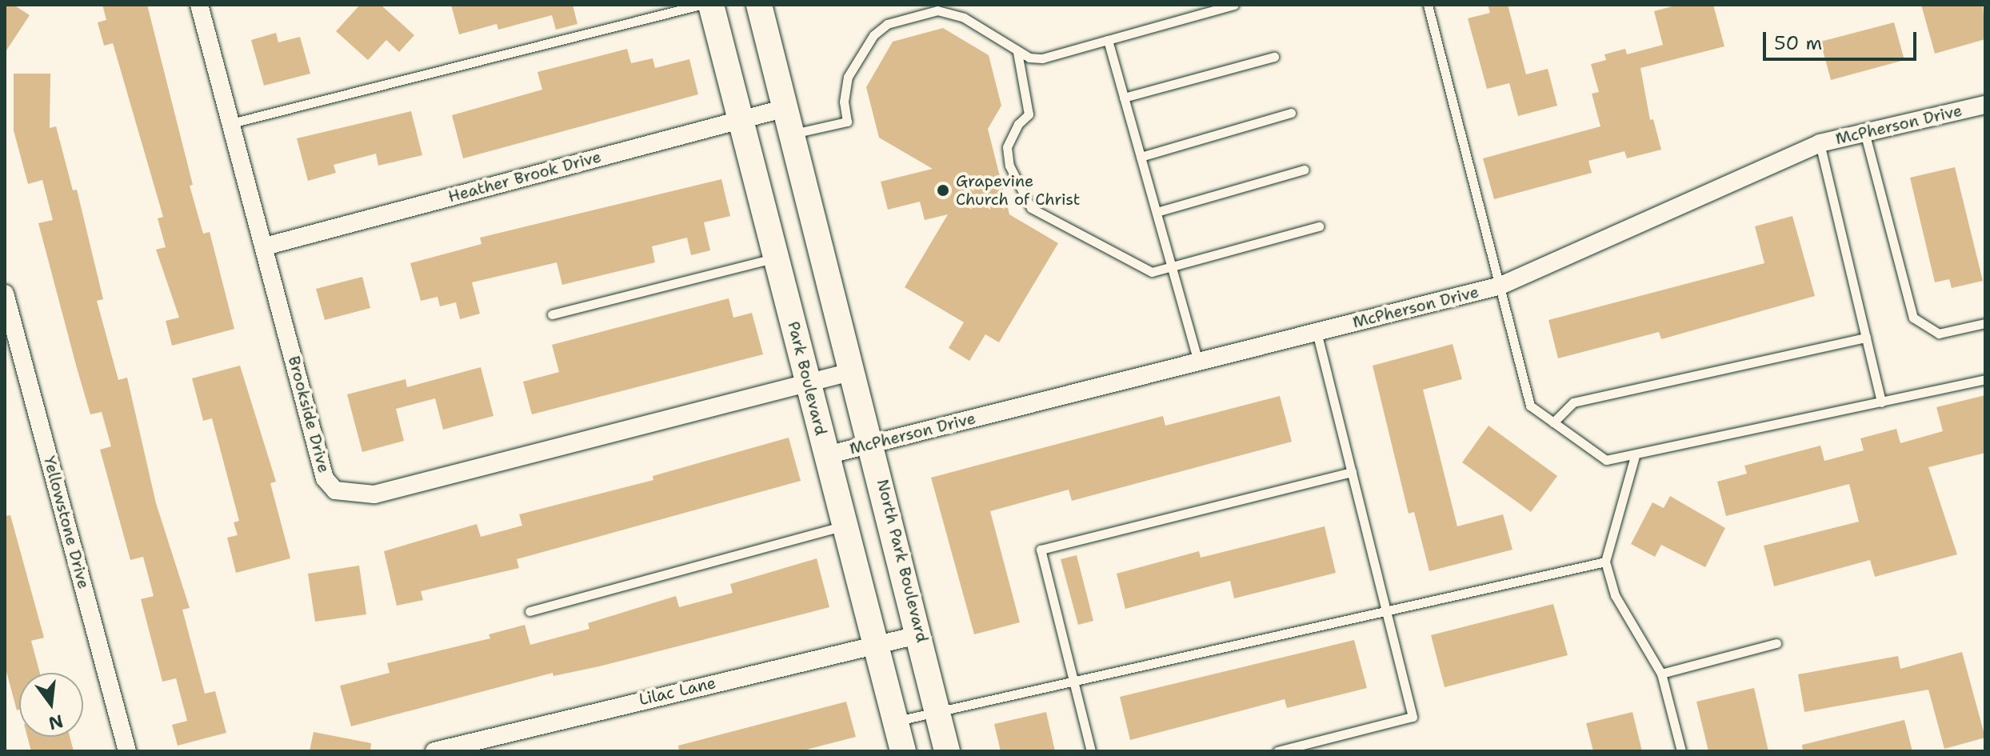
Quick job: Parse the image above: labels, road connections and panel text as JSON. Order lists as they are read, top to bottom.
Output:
{
  "streets": {
    "main road": ["Park Boulevard", "North Park Boulevard"],
    "street": [
      "McPherson Drive",
      "Heather Brook Drive",
      "Brookside Drive",
      "Yellowstone Drive",
      "Lilac Lane"
    ]
  },
  "crossings": [
    ["McPherson Drive", "Park Boulevard"],
    ["McPherson Drive", "North Park Boulevard"],
    ["Heather Brook Drive", "Park Boulevard"],
    ["Heather Brook Drive", "Brookside Drive"],
    ["Park Boulevard", "Brookside Drive"],
    ["Park Boulevard", "Lilac Lane"],
    ["Brookside Drive", "North Park Boulevard"],
    ["North Park Boulevard", "Lilac Lane"]
  ],
  "places": ["Grapevine Church of Christ"],
  "scale_bar": "50 m",
  "north": "bottom"
}
